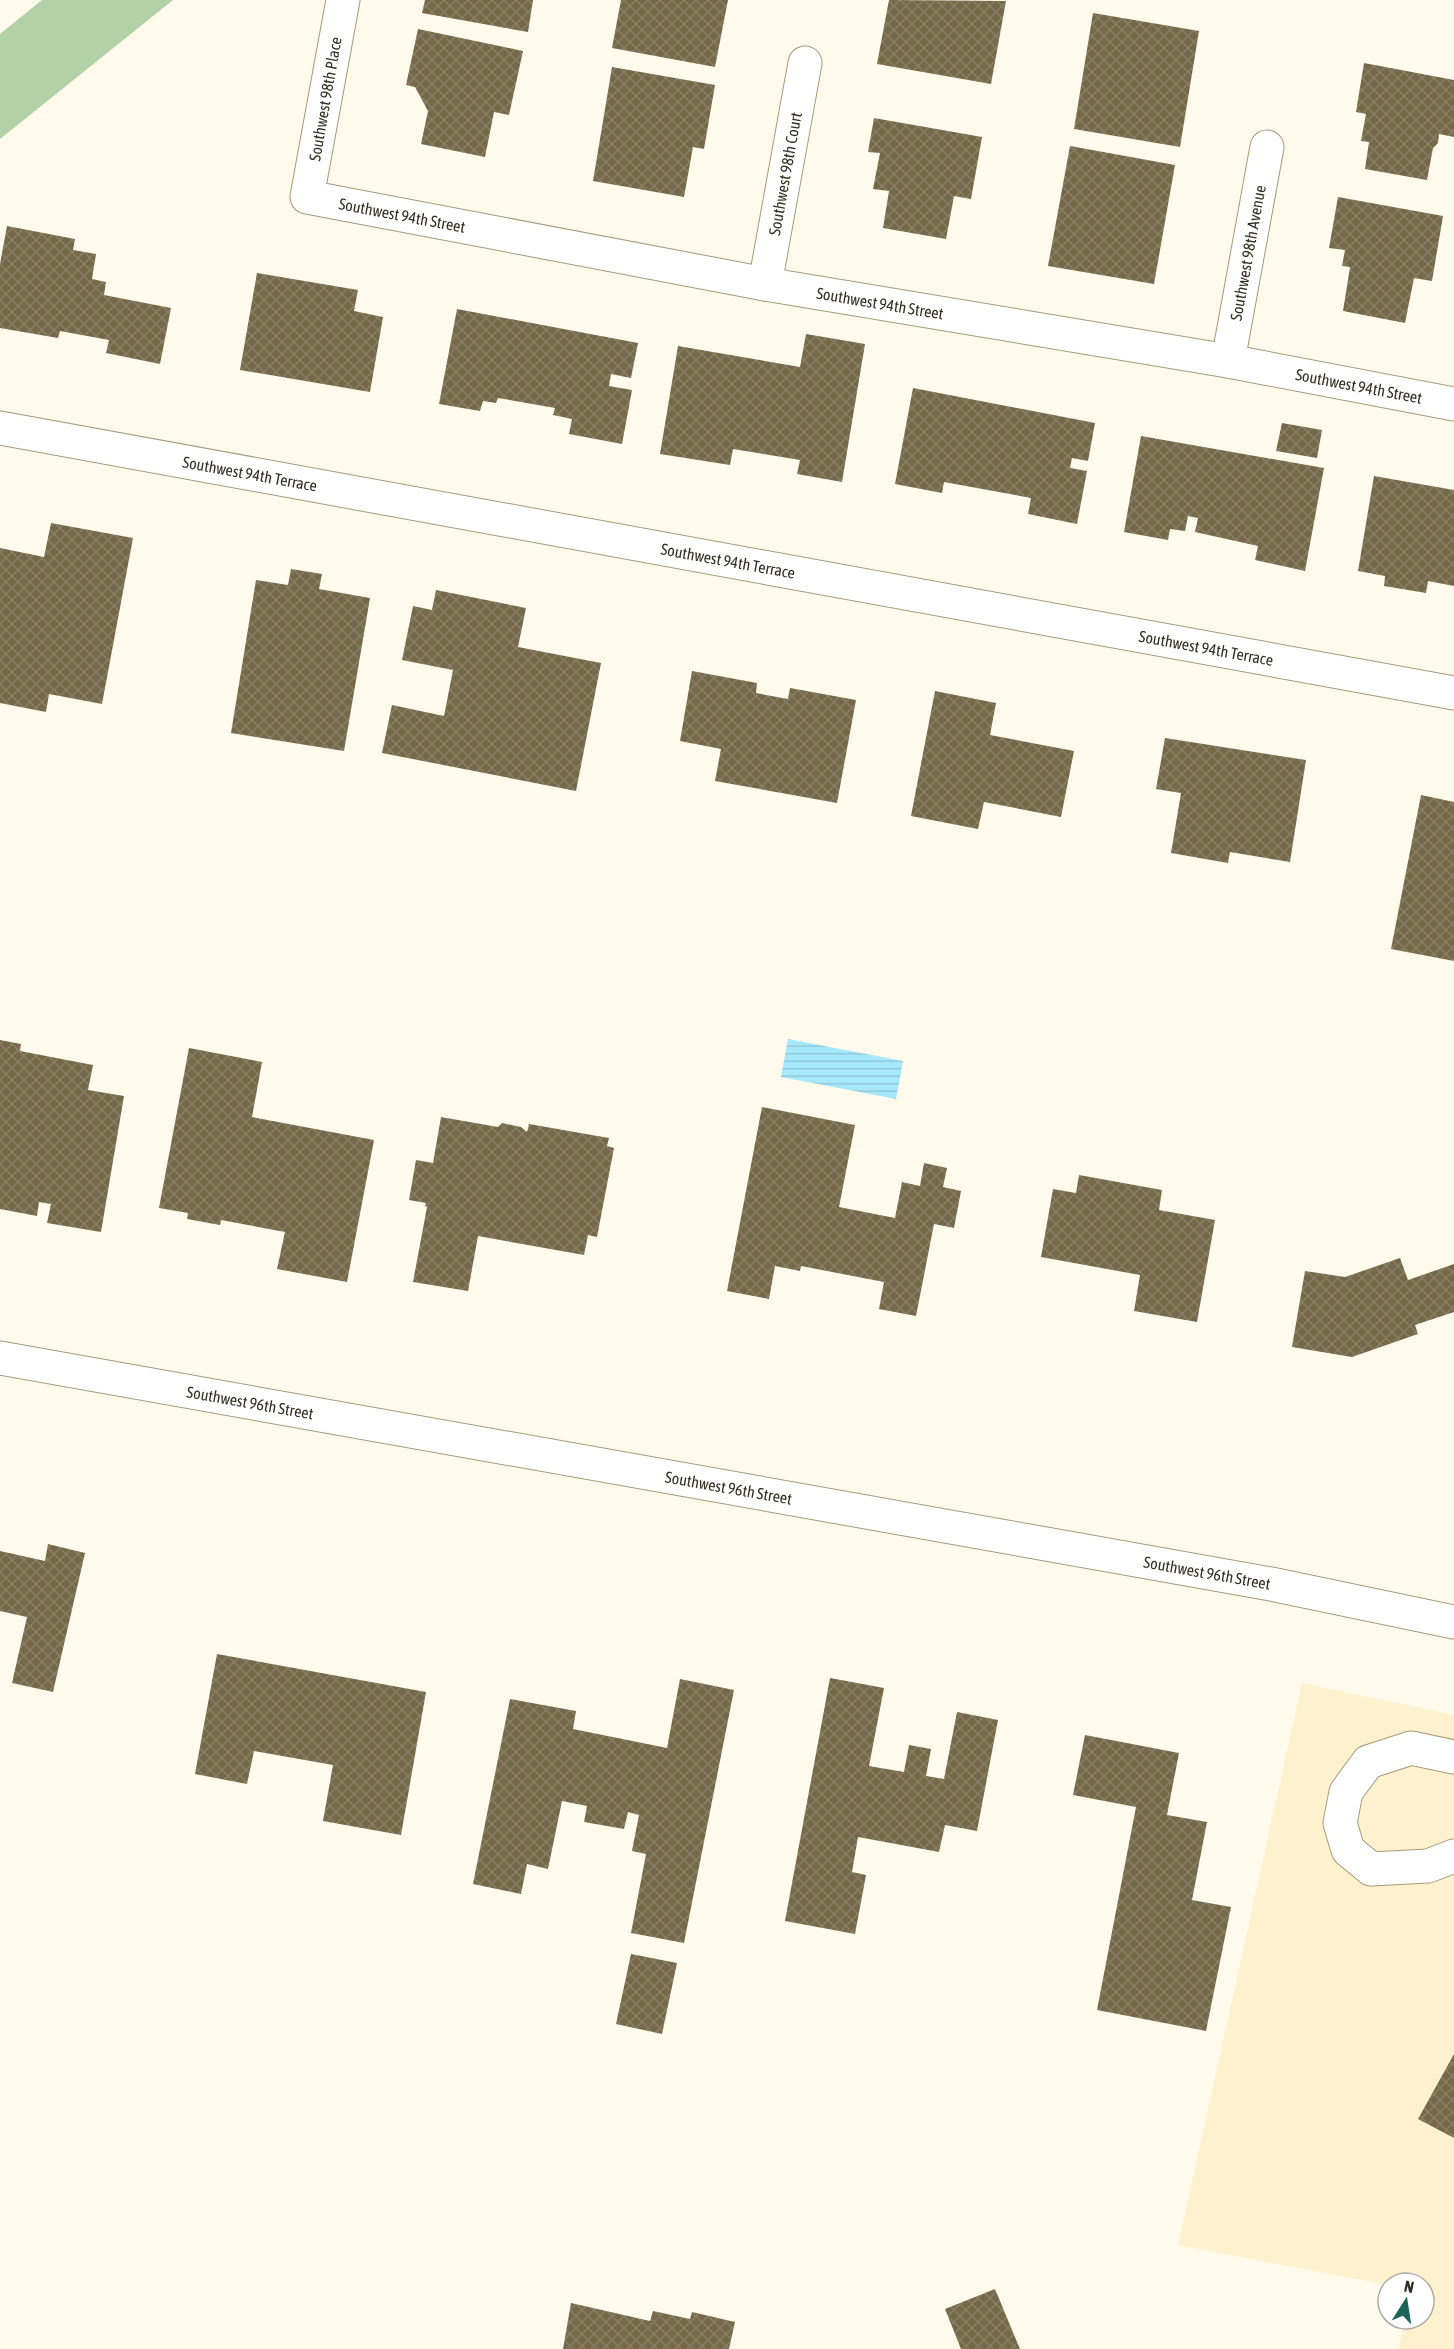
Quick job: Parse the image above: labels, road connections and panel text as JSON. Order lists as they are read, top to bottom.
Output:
{
  "streets": {
    "street": [
      "Southwest 98th Place",
      "Southwest 98th Court",
      "Southwest 94th Street",
      "Southwest 98th Avenue",
      "Southwest 94th Terrace",
      "Southwest 96th Street"
    ]
  },
  "crossings": [
    ["Southwest 98th Place", "Southwest 94th Street"],
    ["Southwest 98th Court", "Southwest 94th Street"],
    ["Southwest 94th Street", "Southwest 98th Avenue"]
  ],
  "north": "top"
}
